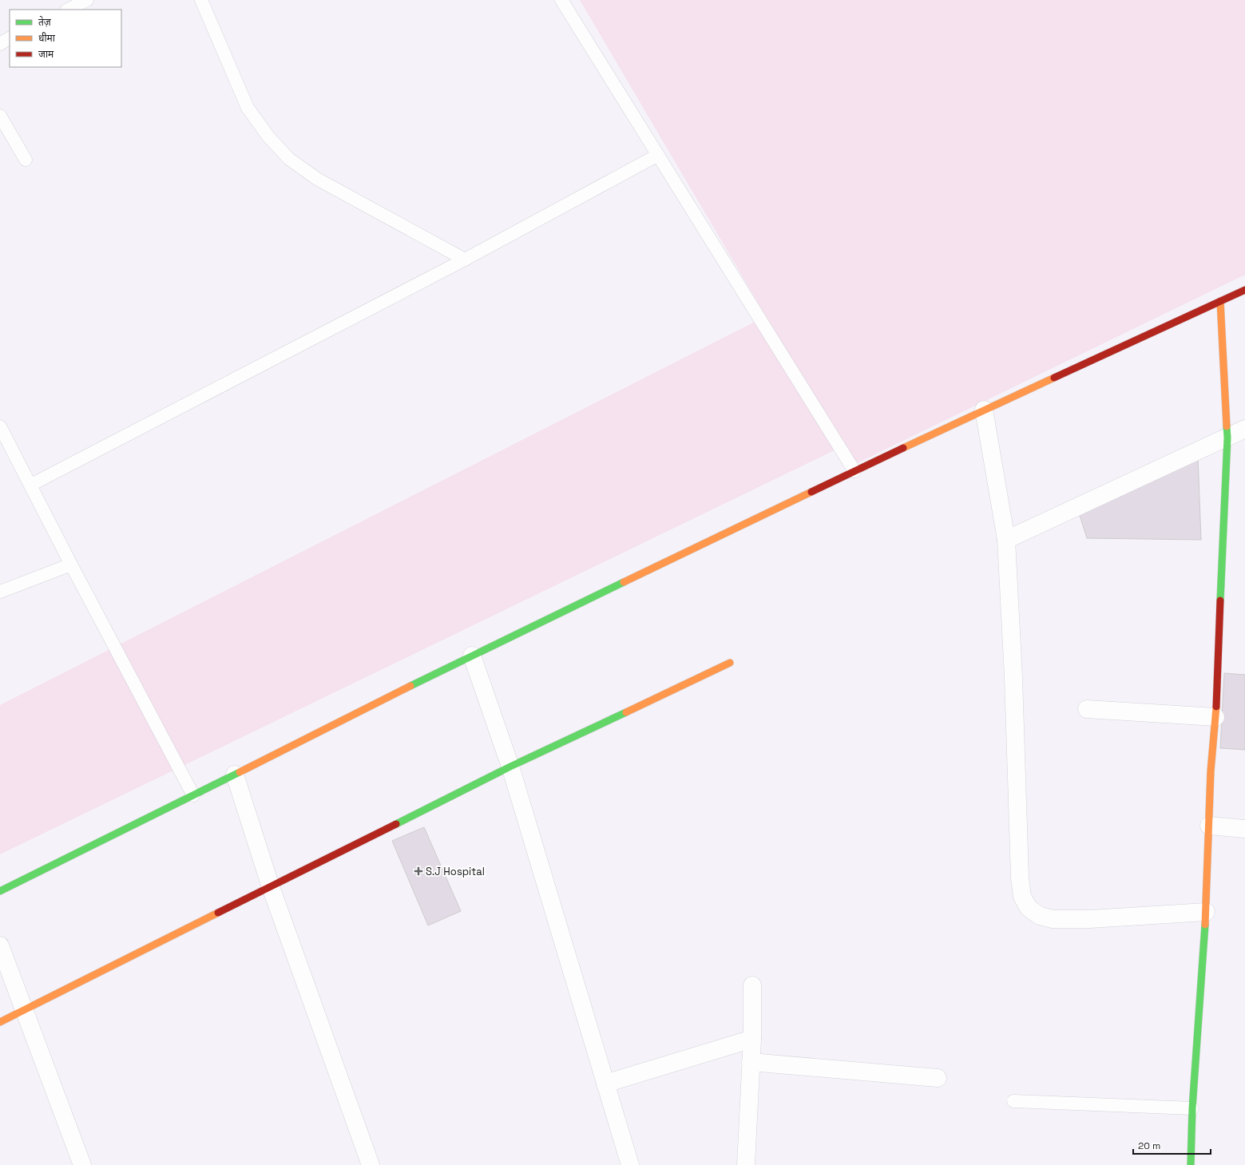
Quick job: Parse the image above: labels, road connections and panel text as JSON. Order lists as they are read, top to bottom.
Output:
{
  "places": {
    "health": ["S.J Hospital"]
  },
  "legend": ["तेज़", "धीमा", "जाम"],
  "scale_bar": "20 m"
}
